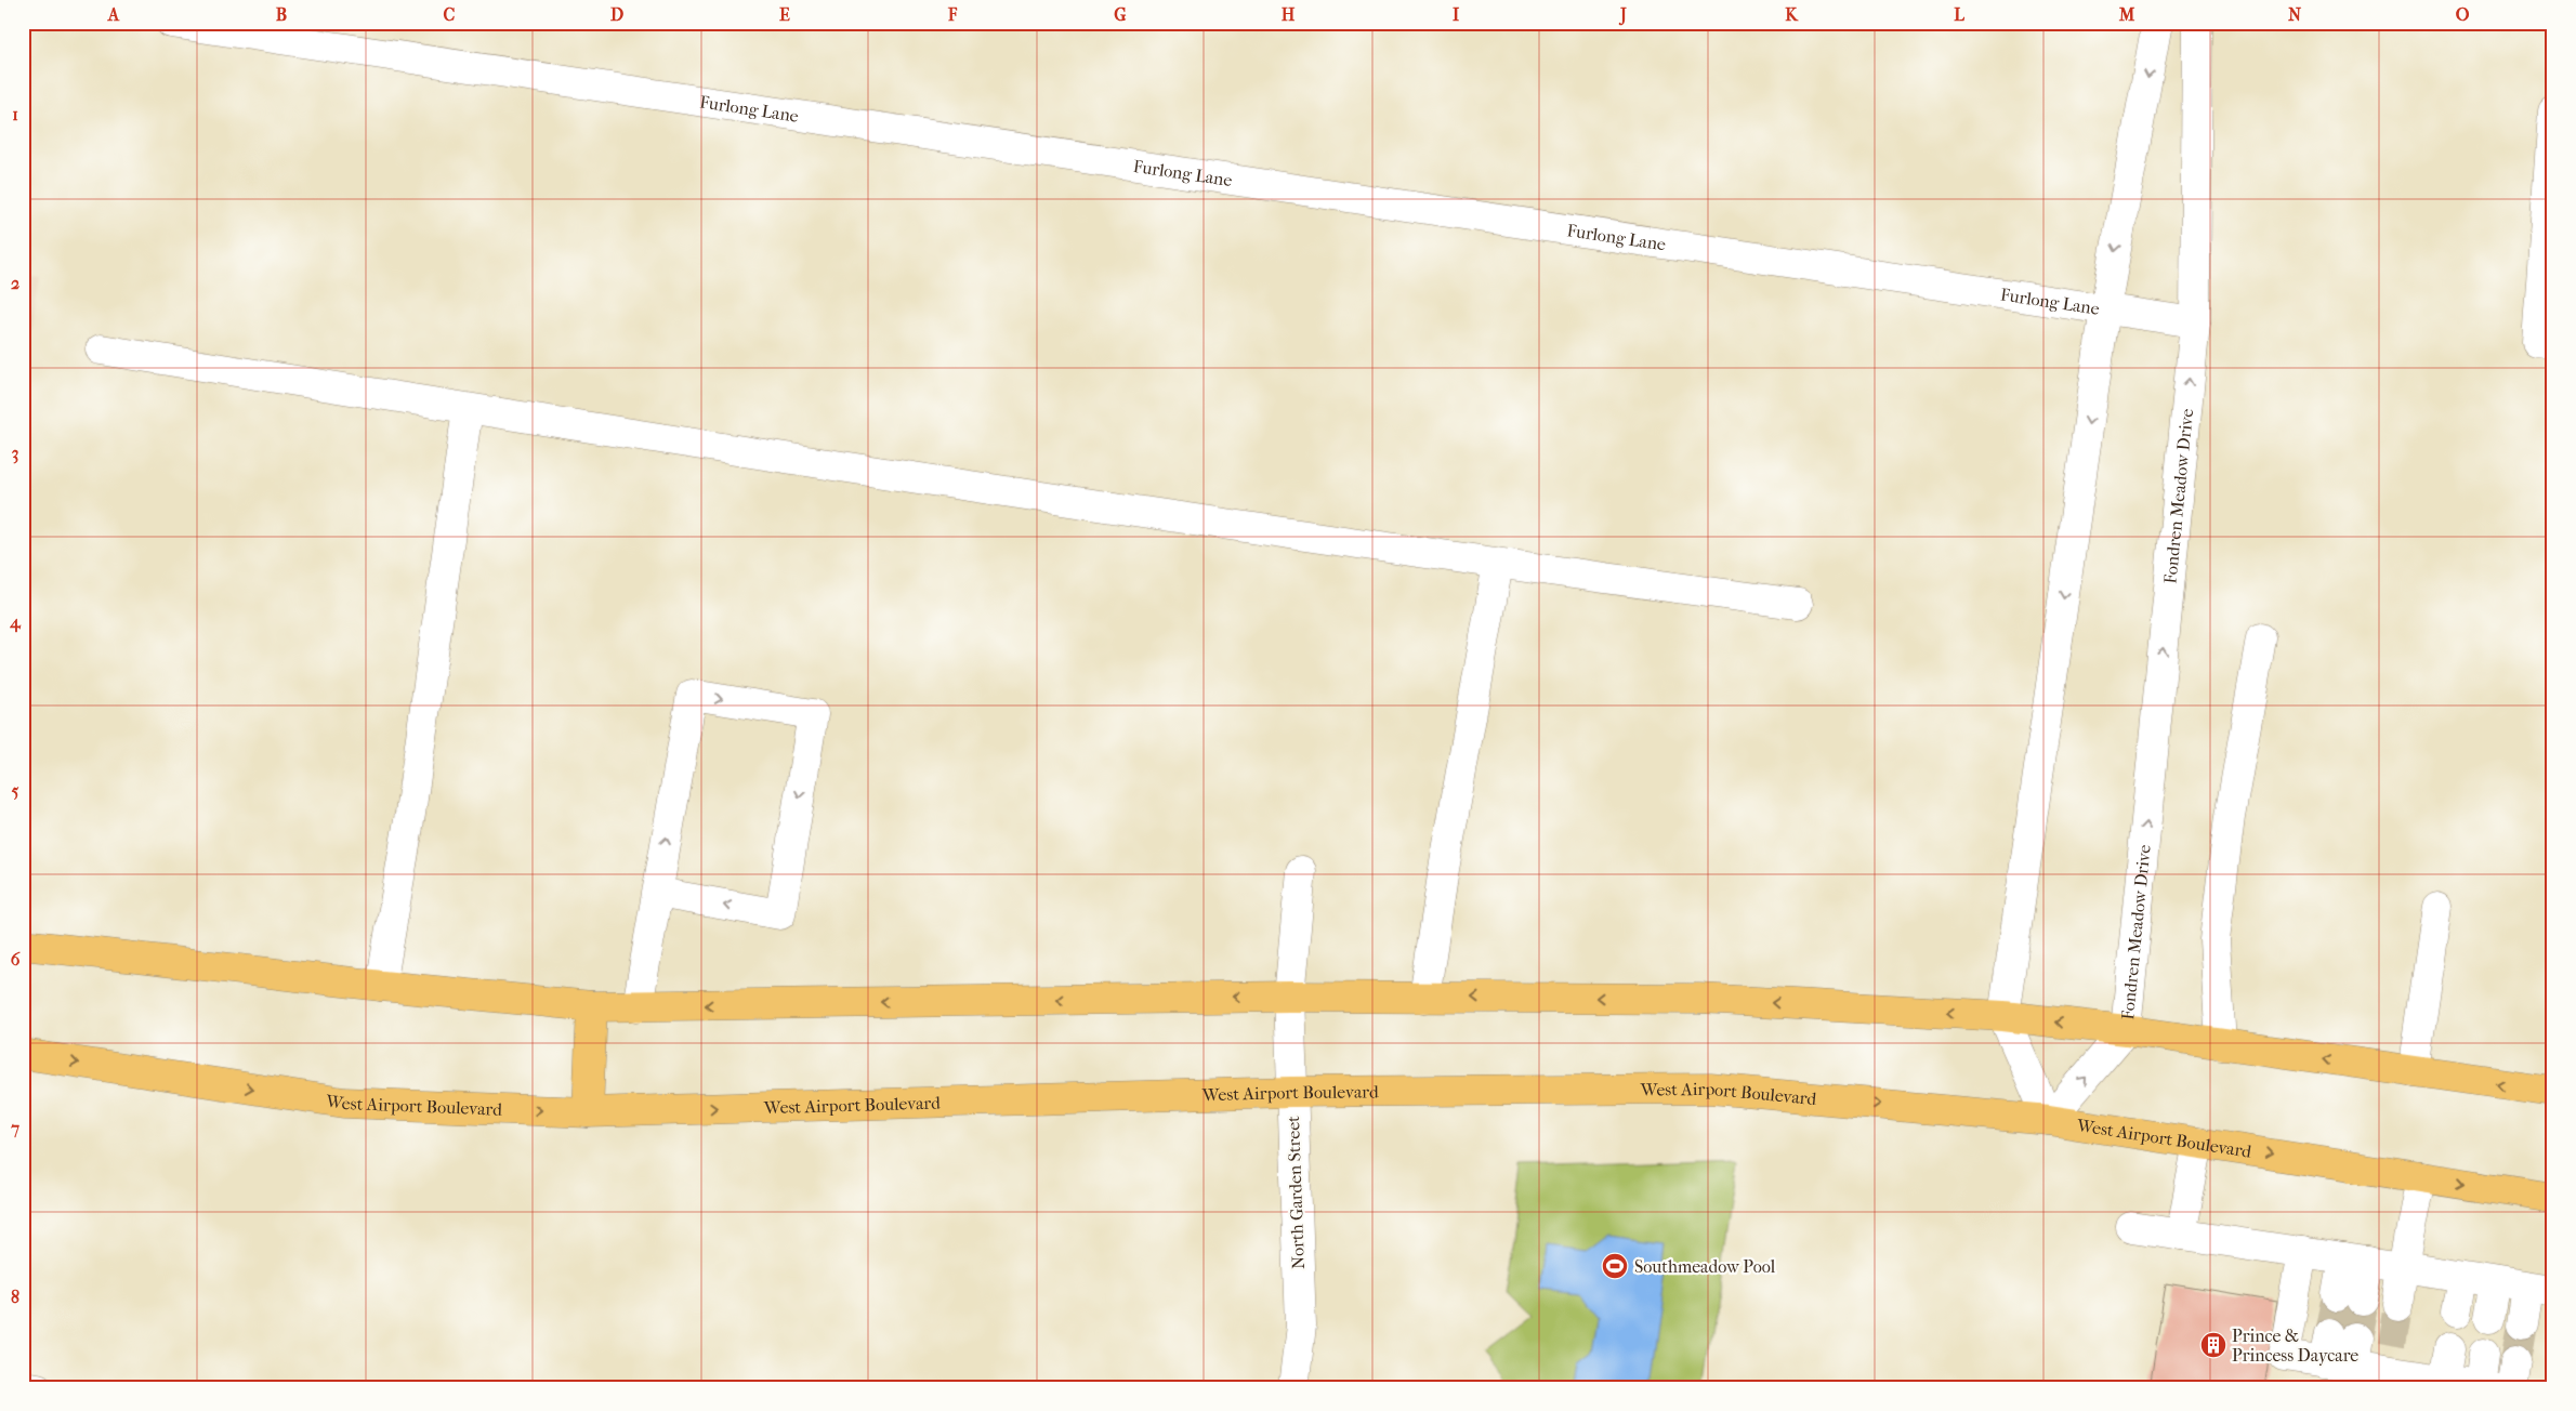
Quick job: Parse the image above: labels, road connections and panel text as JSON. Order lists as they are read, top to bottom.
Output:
{
  "streets": {
    "main road": ["West Airport Boulevard"],
    "street": ["Furlong Lane", "Fondren Meadow Drive", "North Garden Street"]
  },
  "crossings": [
    ["Furlong Lane", "Fondren Meadow Drive"],
    ["Fondren Meadow Drive", "West Airport Boulevard"],
    ["West Airport Boulevard", "North Garden Street"]
  ],
  "places": {
    "sports": ["Southmeadow Pool"],
    "building": ["Prince & Princess Daycare"]
  },
  "grid": {
    "columns": [
      "A",
      "B",
      "C",
      "D",
      "E",
      "F",
      "G",
      "H",
      "I",
      "J",
      "K",
      "L",
      "M",
      "N",
      "O"
    ],
    "rows": [
      "1",
      "2",
      "3",
      "4",
      "5",
      "6",
      "7",
      "8"
    ]
  }
}
